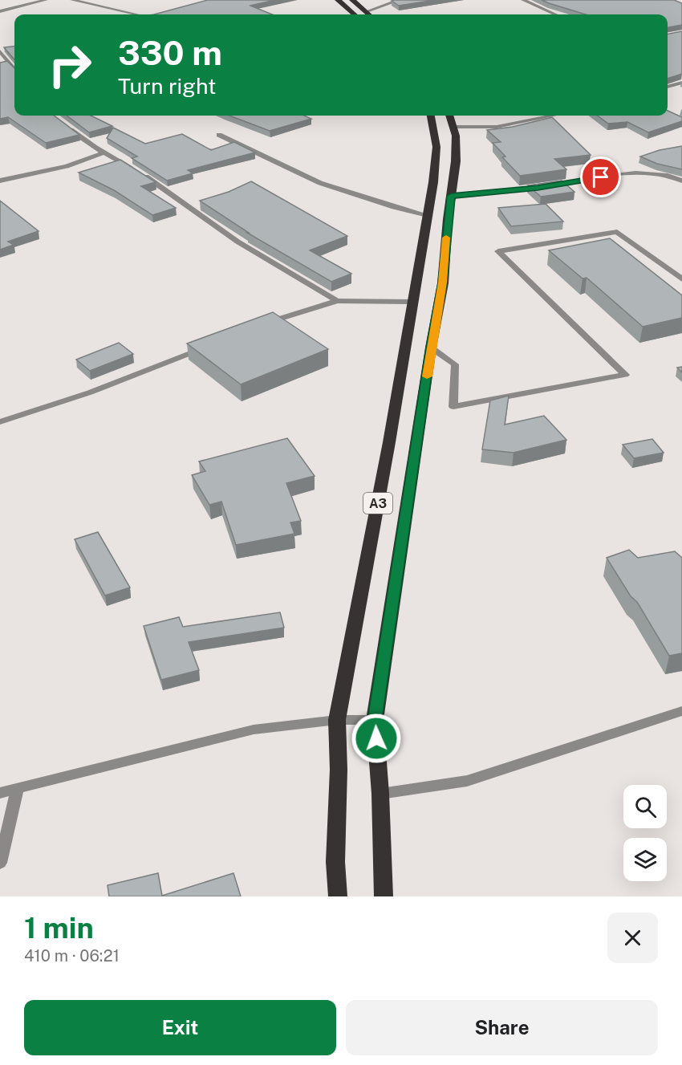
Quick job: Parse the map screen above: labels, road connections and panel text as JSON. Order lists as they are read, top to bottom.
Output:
{
  "streets": {
    "highway": ["A3"]
  },
  "page": {
    "turn": ["330 m", "Turn right"],
    "heading": ["1 min", "410 m · 06:21"],
    "buttons": ["Exit", "Share"]
  }
}
